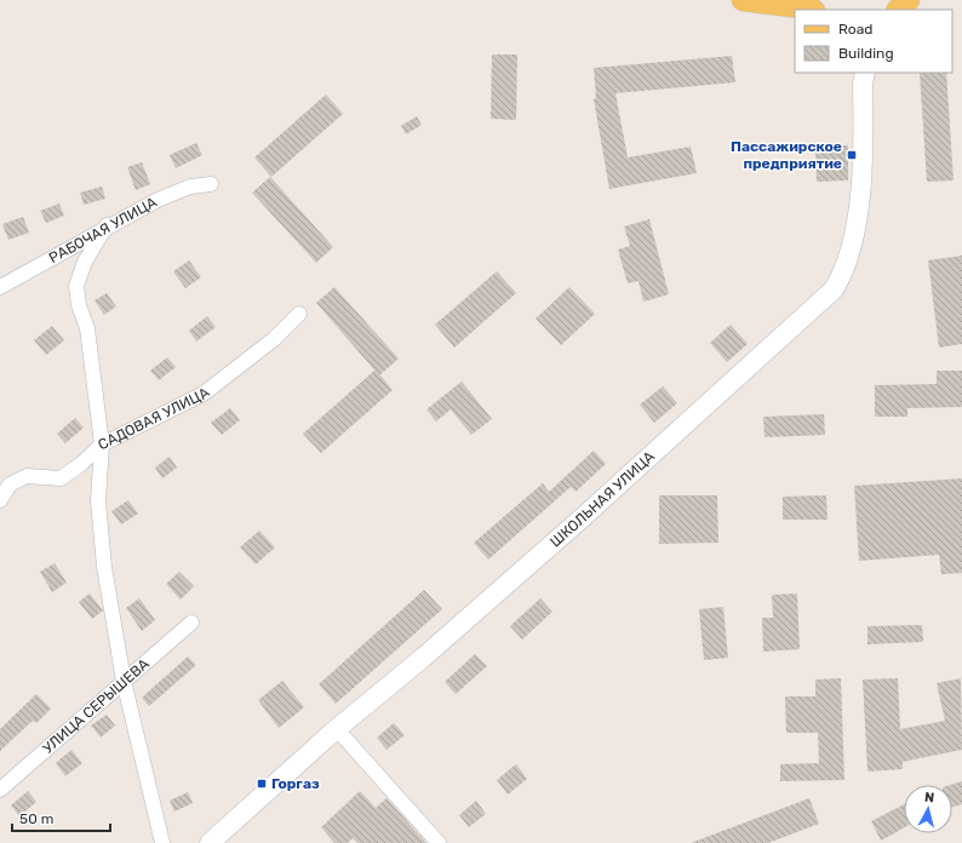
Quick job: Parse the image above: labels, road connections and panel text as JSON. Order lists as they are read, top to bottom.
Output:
{
  "streets": {
    "main road": ["ШКОЛЬНАЯ УЛИЦА"],
    "street": ["РАБОЧАЯ УЛИЦА", "САДОВАЯ УЛИЦА", "УЛИЦА СЕРЫШЕВА"]
  },
  "places": {
    "transit": ["Пассажирское предприятие", "Горгаз"]
  },
  "legend": ["Road", "Building"],
  "scale_bar": "50 m",
  "north": "top"
}
